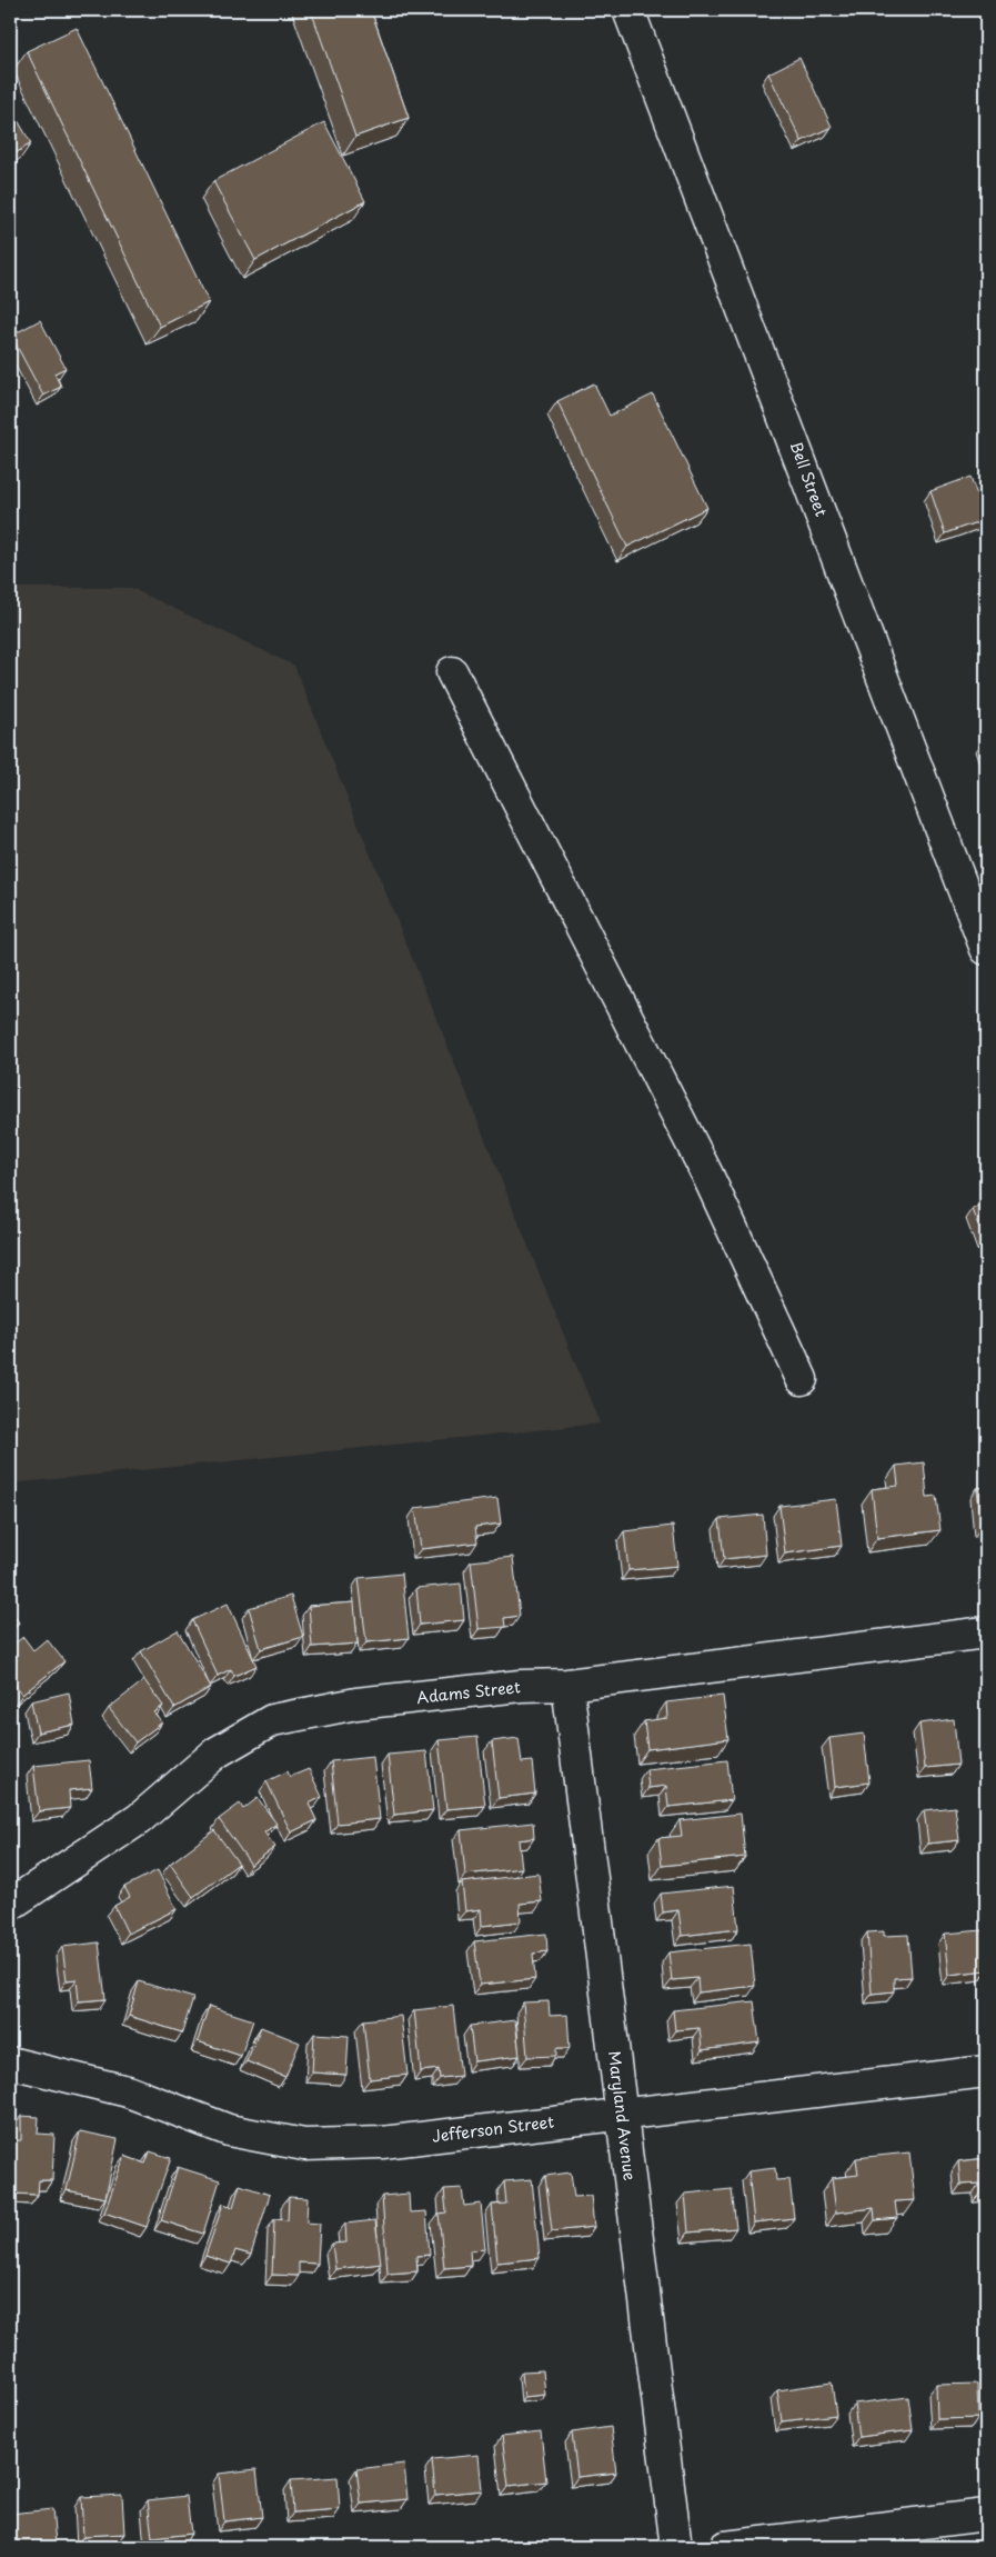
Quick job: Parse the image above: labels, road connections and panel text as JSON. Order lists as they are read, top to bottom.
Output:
{
  "streets": {
    "street": [
      "Bell Street",
      "Adams Street",
      "Maryland Avenue",
      "Jefferson Street"
    ]
  },
  "crossings": [
    ["Adams Street", "Maryland Avenue"],
    ["Maryland Avenue", "Jefferson Street"]
  ]
}
